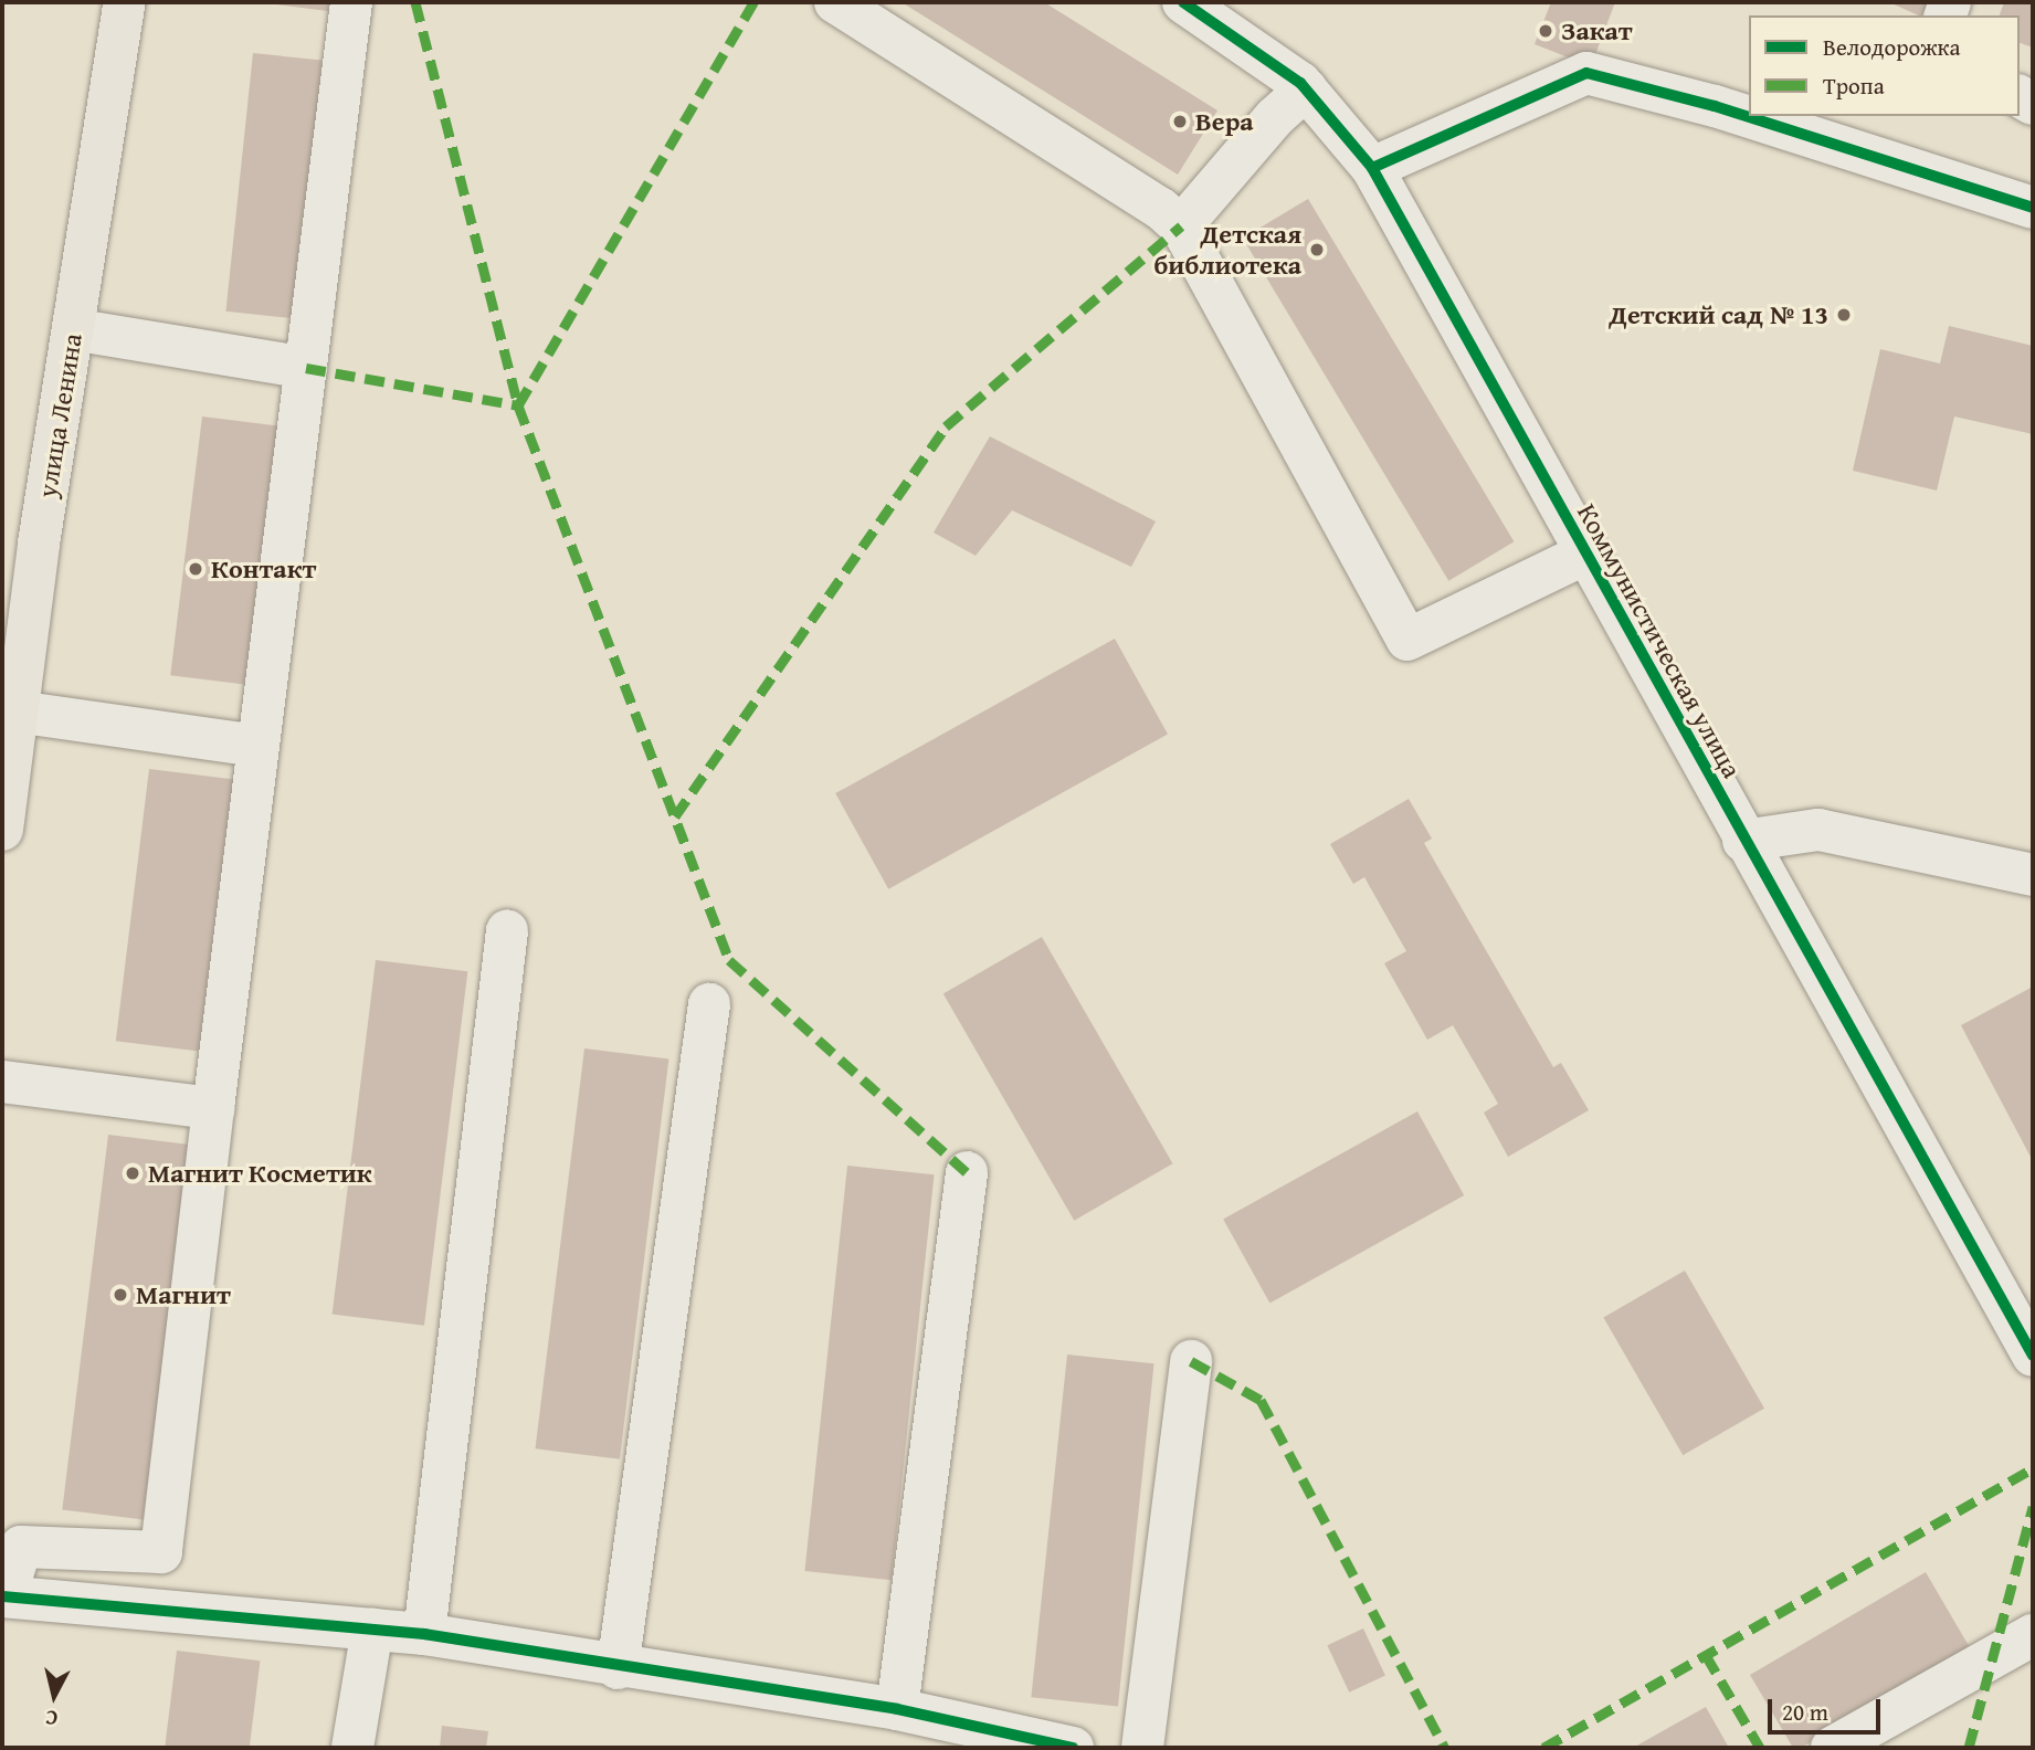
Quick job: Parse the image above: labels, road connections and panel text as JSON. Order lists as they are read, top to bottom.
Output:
{
  "streets": {
    "highway": ["улица Ленина"],
    "street": ["Коммунистическая улица"]
  },
  "places": [
    "Закат",
    "Вера",
    "Детская библиотека",
    "Детский сад № 13",
    "Контакт",
    "Магнит Косметик",
    "Магнит"
  ],
  "legend": ["Велодорожка", "Тропа"],
  "scale_bar": "20 m",
  "north": "bottom"
}
